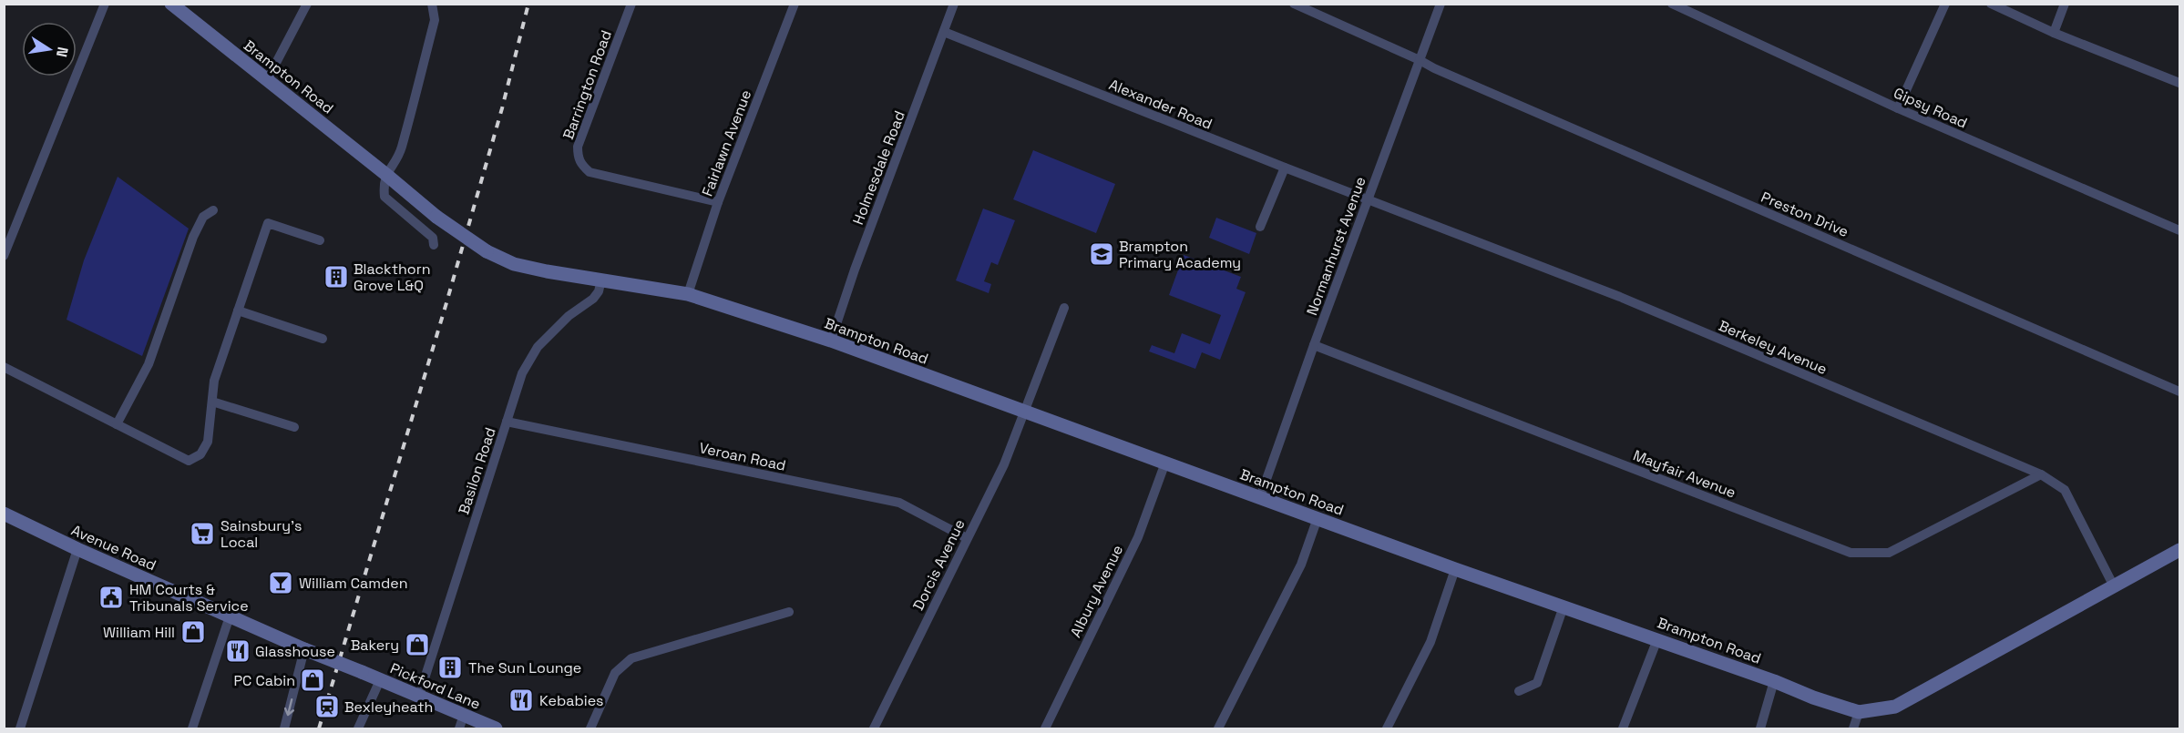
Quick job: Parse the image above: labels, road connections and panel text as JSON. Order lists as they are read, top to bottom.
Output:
{
  "streets": {
    "street": [
      "Brampton Road",
      "Barrington Road",
      "Alexander Road",
      "Gipsy Road",
      "Fairlawn Avenue",
      "Holmesdale Road",
      "Preston Drive",
      "Normanhurst Avenue",
      "Berkeley Avenue",
      "Veroan Road",
      "Basilon Road",
      "Mayfair Avenue",
      "Avenue Road",
      "Dorcis Avenue",
      "Albury Avenue",
      "Pickford Lane"
    ]
  },
  "crossings": [
    ["Brampton Road", "Fairlawn Avenue"],
    ["Brampton Road", "Holmesdale Road"],
    ["Brampton Road", "Normanhurst Avenue"],
    ["Brampton Road", "Berkeley Avenue"],
    ["Brampton Road", "Basilon Road"],
    ["Brampton Road", "Dorcis Avenue"],
    ["Brampton Road", "Albury Avenue"],
    ["Barrington Road", "Fairlawn Avenue"],
    ["Alexander Road", "Holmesdale Road"],
    ["Alexander Road", "Normanhurst Avenue"],
    ["Alexander Road", "Berkeley Avenue"],
    ["Preston Drive", "Normanhurst Avenue"],
    ["Normanhurst Avenue", "Berkeley Avenue"],
    ["Normanhurst Avenue", "Mayfair Avenue"],
    ["Berkeley Avenue", "Mayfair Avenue"],
    ["Veroan Road", "Basilon Road"],
    ["Veroan Road", "Dorcis Avenue"],
    ["Basilon Road", "Pickford Lane"],
    ["Avenue Road", "Pickford Lane"]
  ],
  "places": {
    "school or university": ["Brampton Primary Academy"],
    "building": ["Blackthorn Grove L&Q", "The Sun Lounge"],
    "supermarket": ["Sainsbury's Local"],
    "bar": ["William Camden"],
    "public building": ["HM Courts & Tribunals Service"],
    "shop": ["William Hill", "Bakery", "PC Cabin"],
    "restaurant": ["Glasshouse", "Kebabies"],
    "station": ["Bexleyheath"]
  },
  "north": "right"
}
